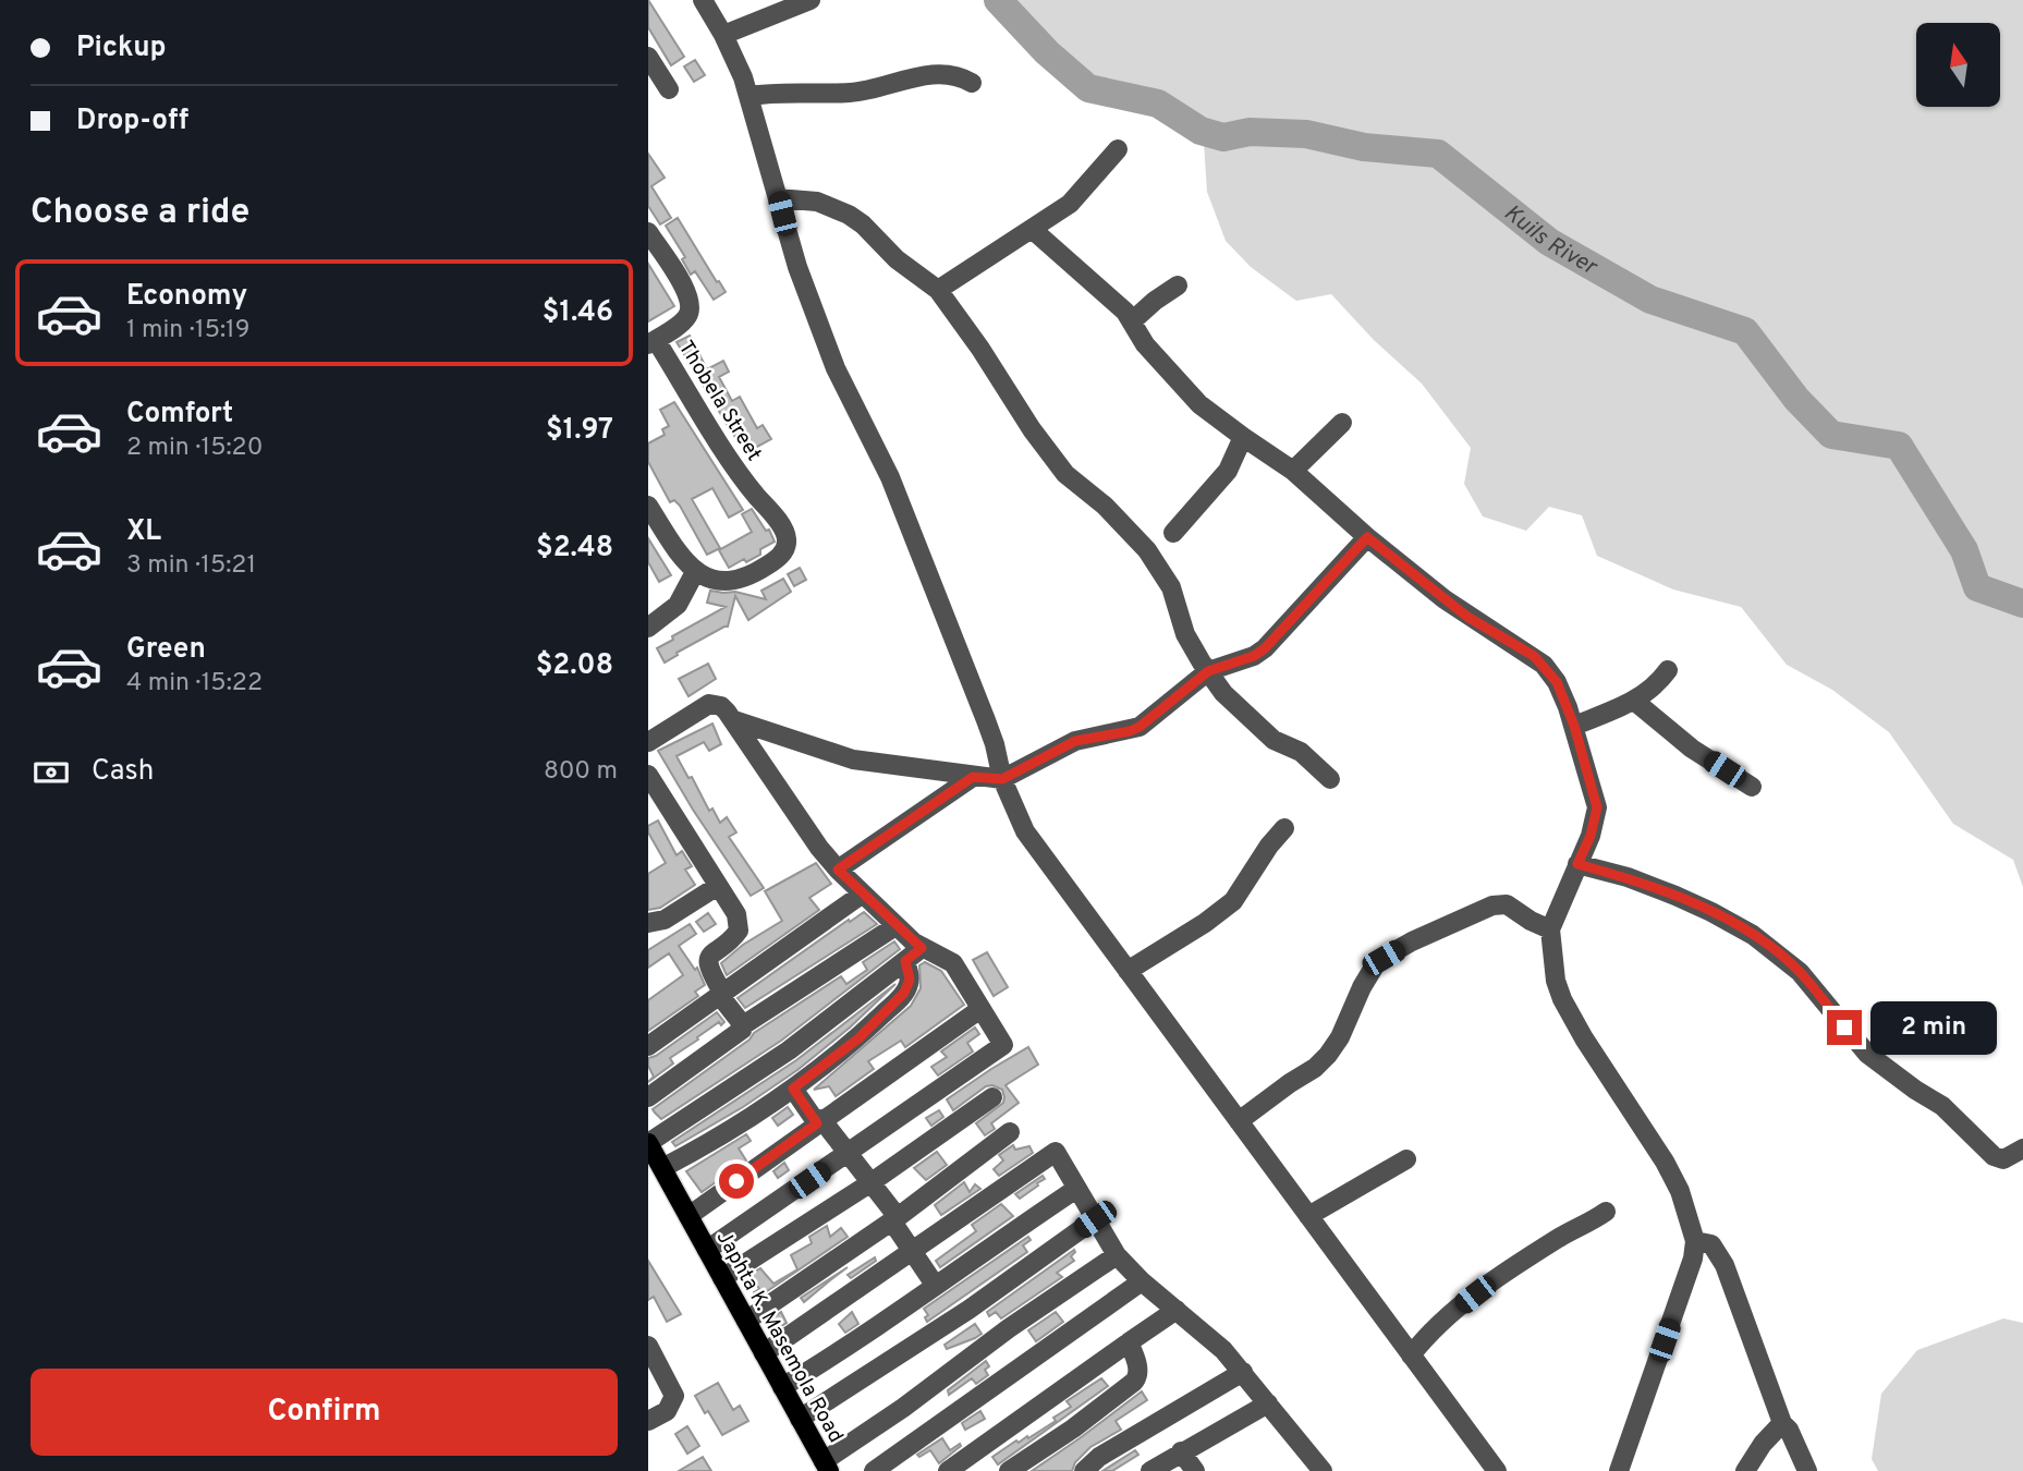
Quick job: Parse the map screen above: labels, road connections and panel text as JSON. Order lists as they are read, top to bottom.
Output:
{
  "streets": {
    "main road": ["Japhta K. Masemola Road"],
    "street": ["Thobela Street"]
  },
  "water": ["Kuils River"],
  "north": "top",
  "page": {
    "banner": ["Pickup", "Drop-off"],
    "heading": "Choose a ride",
    "list": [
      {
        "name": "Economy",
        "note": "1 min · 15:19",
        "value": "$1.46"
      },
      {
        "name": "Comfort",
        "note": "2 min · 15:20",
        "value": "$1.97"
      },
      {
        "name": "XL",
        "note": "3 min · 15:21",
        "value": "$2.48"
      },
      {
        "name": "Green",
        "note": "4 min · 15:22",
        "value": "$2.08"
      }
    ],
    "pay": ["Cash", "800 m"],
    "bubble": "2 min",
    "buttons": "Confirm"
  }
}
